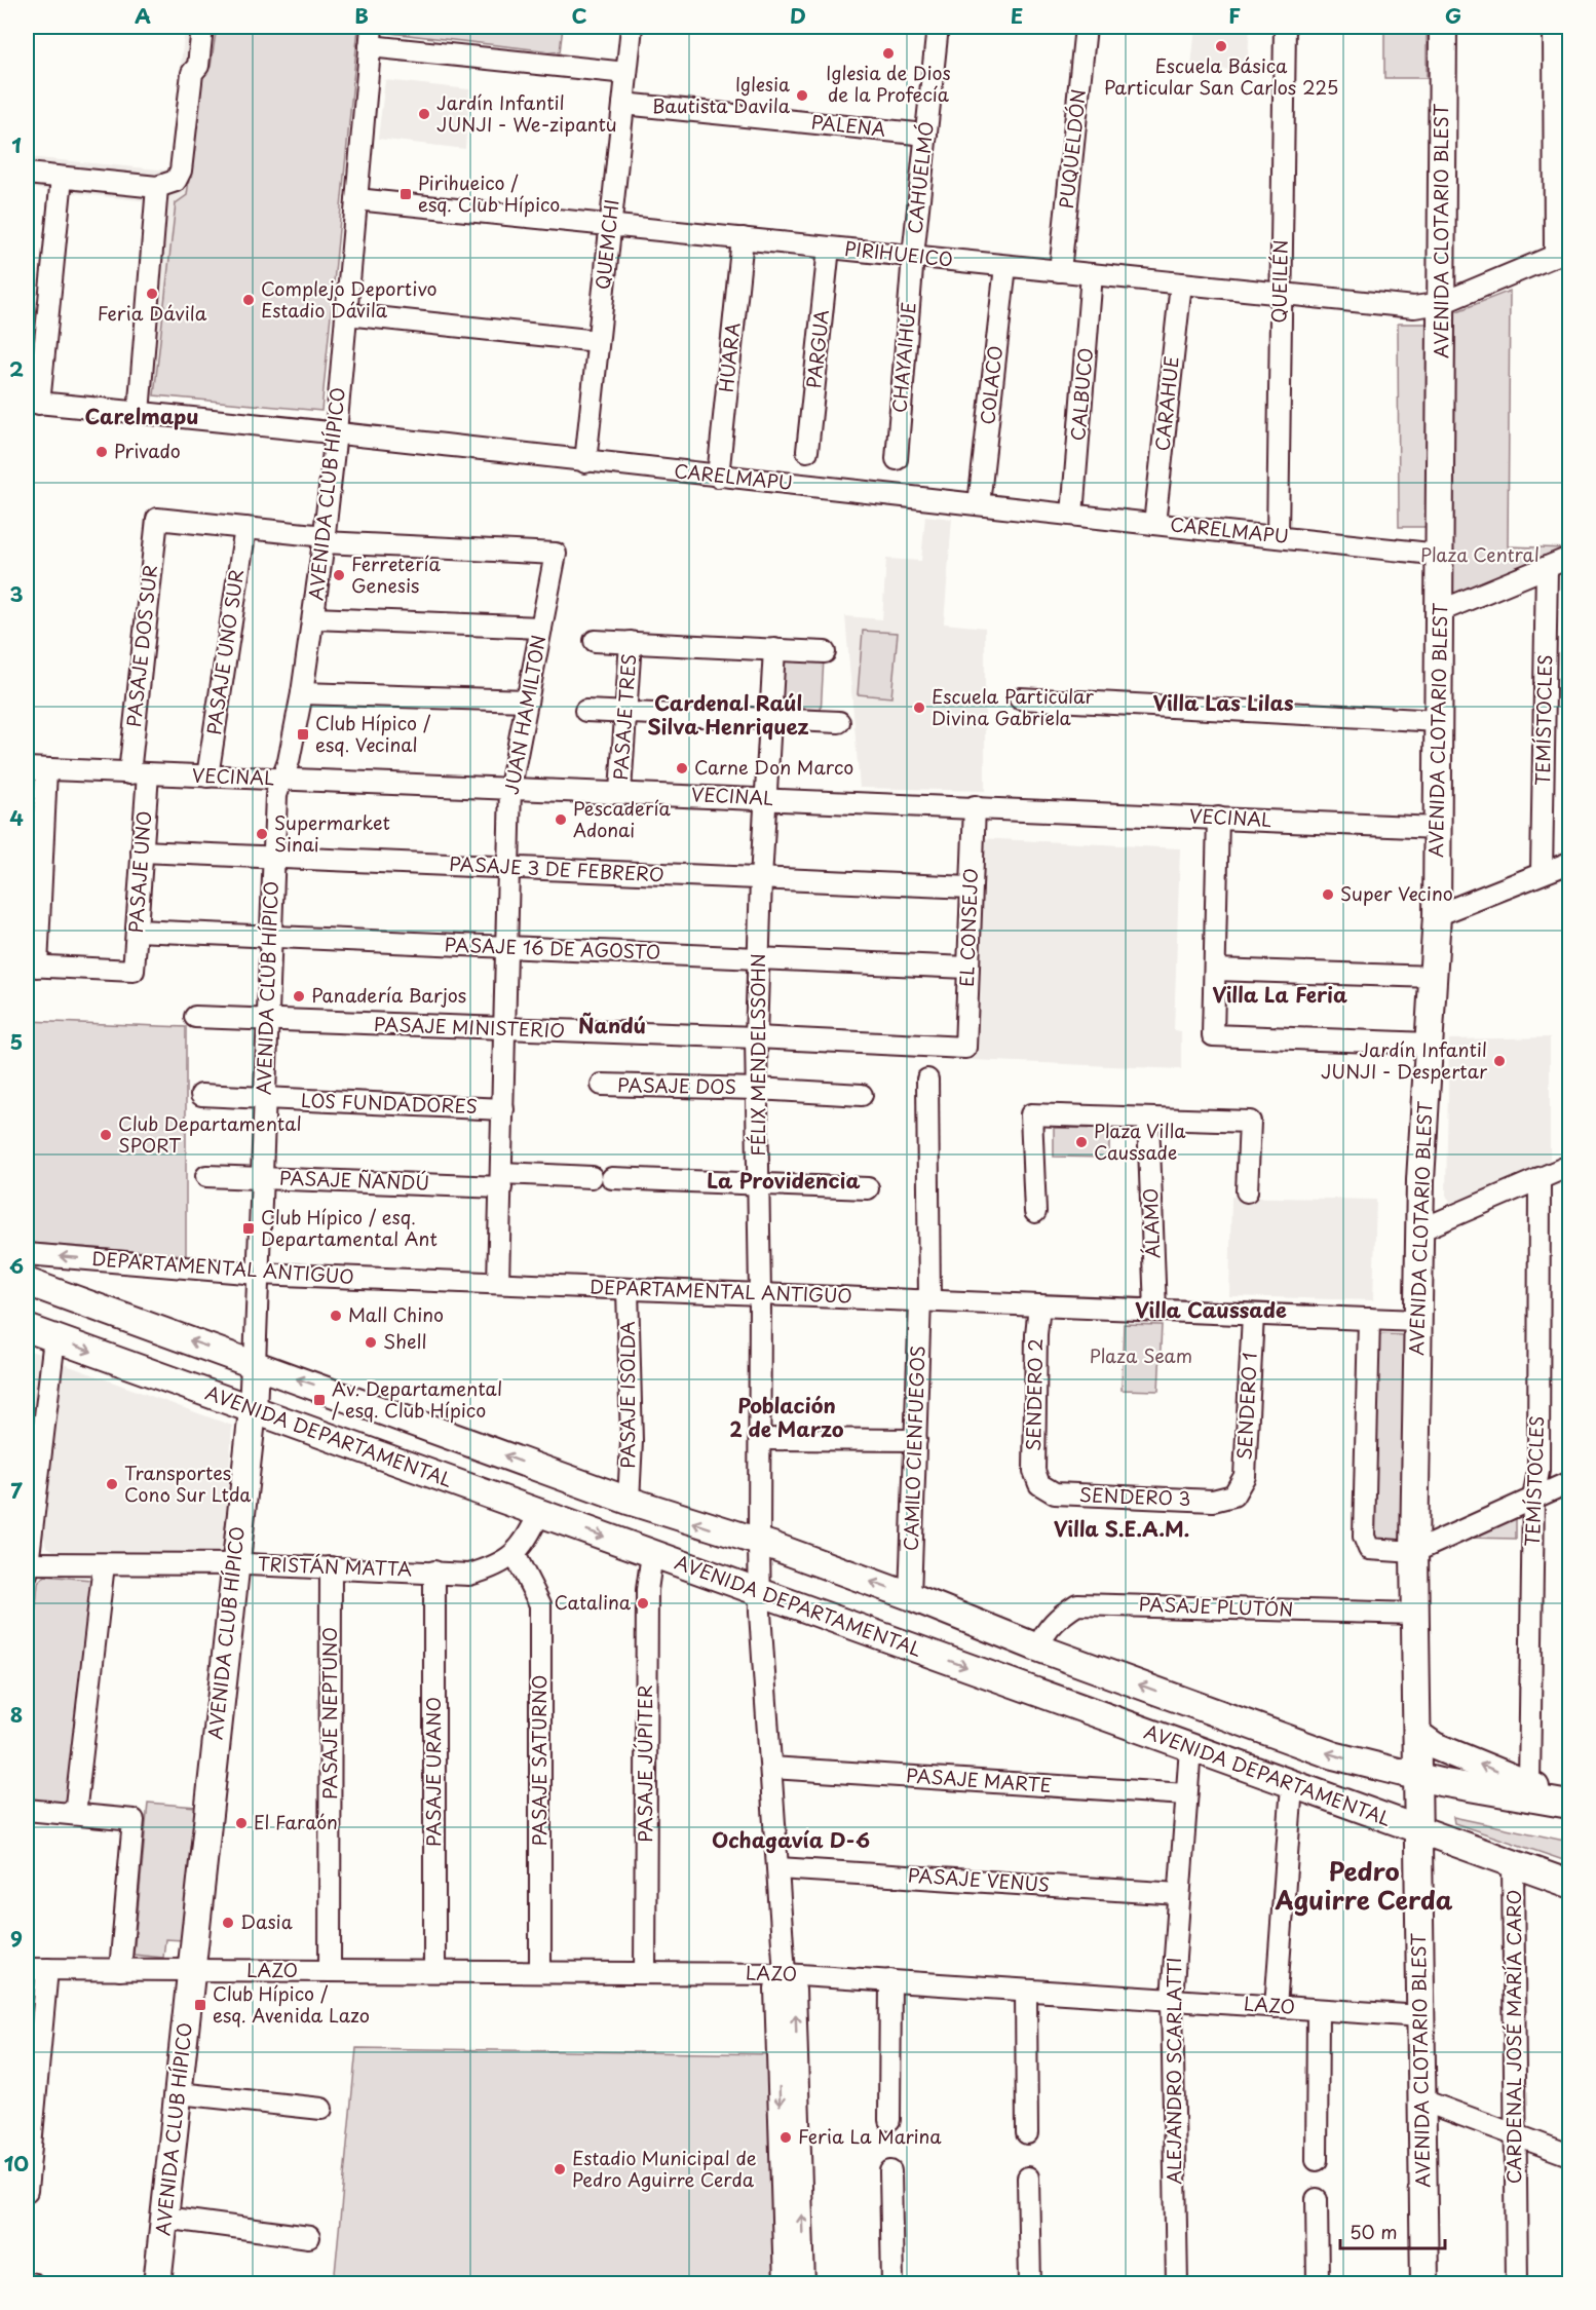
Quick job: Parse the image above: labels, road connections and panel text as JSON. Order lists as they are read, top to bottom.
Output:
{
  "streets": {
    "main road": ["AVENIDA CLOTARIO BLEST", "AVENIDA CLUB HÍPICO", "AVENIDA DEPARTAMENTAL"],
    "street": [
      "PALENA",
      "PUQUELDÓN",
      "CAHUELMÓ",
      "QUEMCHI",
      "PIRIHUEICO",
      "QUEILÉN",
      "PARGUA",
      "HUARA",
      "CHAYAIHUE",
      "COLACO",
      "CALBUCO",
      "CARAHUE",
      "CARELMAPU",
      "PASAJE DOS SUR",
      "PASAJE UNO SUR",
      "JUAN HAMILTON",
      "PASAJE TRES",
      "TEMÍSTOCLES",
      "VECINAL",
      "PASAJE 3 DE FEBRERO",
      "PASAJE UNO",
      "EL CONSEJO",
      "PASAJE 16 DE AGOSTO",
      "PASAJE MINISTERIO",
      "FÉLIX MENDELSSOHN",
      "PASAJE DOS",
      "LOS FUNDADORES",
      "PASAJE ÑANDÚ",
      "ÁLAMO",
      "DEPARTAMENTAL ANTIGUO",
      "PASAJE ISOLDA",
      "SENDERO 2",
      "SENDERO 1",
      "CAMILO CIENFUEGOS",
      "SENDERO 3",
      "TRISTÁN MATTA",
      "PASAJE PLUTÓN",
      "PASAJE NEPTUNO",
      "PASAJE SATURNO",
      "PASAJE JÚPITER",
      "PASAJE URANO",
      "PASAJE MARTE",
      "PASAJE VENUS",
      "LAZO",
      "CARDENAL JOSÉ MARÍA CARO",
      "ALEJANDRO SCARLATTI"
    ]
  },
  "crossings": [
    ["PALENA", "CAHUELMÓ"],
    ["PALENA", "QUEMCHI"],
    ["PUQUELDÓN", "PIRIHUEICO"],
    ["CAHUELMÓ", "PIRIHUEICO"],
    ["CAHUELMÓ", "CHAYAIHUE"],
    ["AVENIDA CLOTARIO BLEST", "PIRIHUEICO"],
    ["AVENIDA CLOTARIO BLEST", "CARELMAPU"],
    ["AVENIDA CLOTARIO BLEST", "VECINAL"],
    ["AVENIDA CLOTARIO BLEST", "DEPARTAMENTAL ANTIGUO"],
    ["AVENIDA CLOTARIO BLEST", "AVENIDA DEPARTAMENTAL"],
    ["AVENIDA CLOTARIO BLEST", "PASAJE PLUTÓN"],
    ["AVENIDA CLOTARIO BLEST", "LAZO"],
    ["QUEMCHI", "PIRIHUEICO"],
    ["QUEMCHI", "CARELMAPU"],
    ["PIRIHUEICO", "QUEILÉN"],
    ["PIRIHUEICO", "PARGUA"],
    ["PIRIHUEICO", "HUARA"],
    ["PIRIHUEICO", "CHAYAIHUE"],
    ["PIRIHUEICO", "COLACO"],
    ["PIRIHUEICO", "CALBUCO"],
    ["PIRIHUEICO", "CARAHUE"],
    ["PIRIHUEICO", "AVENIDA CLUB HÍPICO"],
    ["QUEILÉN", "CARELMAPU"],
    ["HUARA", "CARELMAPU"],
    ["COLACO", "CARELMAPU"],
    ["CALBUCO", "CARELMAPU"],
    ["CARAHUE", "CARELMAPU"],
    ["CARELMAPU", "AVENIDA CLUB HÍPICO"],
    ["AVENIDA CLUB HÍPICO", "JUAN HAMILTON"],
    ["AVENIDA CLUB HÍPICO", "VECINAL"],
    ["AVENIDA CLUB HÍPICO", "PASAJE 3 DE FEBRERO"],
    ["AVENIDA CLUB HÍPICO", "PASAJE 16 DE AGOSTO"],
    ["AVENIDA CLUB HÍPICO", "PASAJE MINISTERIO"],
    ["AVENIDA CLUB HÍPICO", "LOS FUNDADORES"],
    ["AVENIDA CLUB HÍPICO", "PASAJE ÑANDÚ"],
    ["AVENIDA CLUB HÍPICO", "DEPARTAMENTAL ANTIGUO"],
    ["AVENIDA CLUB HÍPICO", "AVENIDA DEPARTAMENTAL"],
    ["AVENIDA CLUB HÍPICO", "TRISTÁN MATTA"],
    ["AVENIDA CLUB HÍPICO", "LAZO"],
    ["PASAJE DOS SUR", "PASAJE UNO SUR"],
    ["PASAJE DOS SUR", "VECINAL"],
    ["PASAJE DOS SUR", "PASAJE UNO"],
    ["PASAJE UNO SUR", "VECINAL"],
    ["JUAN HAMILTON", "VECINAL"],
    ["JUAN HAMILTON", "PASAJE 3 DE FEBRERO"],
    ["JUAN HAMILTON", "PASAJE 16 DE AGOSTO"],
    ["JUAN HAMILTON", "PASAJE MINISTERIO"],
    ["JUAN HAMILTON", "LOS FUNDADORES"],
    ["JUAN HAMILTON", "PASAJE ÑANDÚ"],
    ["JUAN HAMILTON", "DEPARTAMENTAL ANTIGUO"],
    ["PASAJE TRES", "VECINAL"],
    ["VECINAL", "PASAJE UNO"],
    ["VECINAL", "EL CONSEJO"],
    ["VECINAL", "FÉLIX MENDELSSOHN"],
    ["PASAJE 3 DE FEBRERO", "PASAJE UNO"],
    ["PASAJE 3 DE FEBRERO", "EL CONSEJO"],
    ["PASAJE 3 DE FEBRERO", "FÉLIX MENDELSSOHN"],
    ["PASAJE UNO", "PASAJE 16 DE AGOSTO"],
    ["EL CONSEJO", "PASAJE 16 DE AGOSTO"],
    ["EL CONSEJO", "PASAJE MINISTERIO"],
    ["PASAJE 16 DE AGOSTO", "FÉLIX MENDELSSOHN"],
    ["PASAJE MINISTERIO", "FÉLIX MENDELSSOHN"],
    ["FÉLIX MENDELSSOHN", "PASAJE DOS"],
    ["FÉLIX MENDELSSOHN", "DEPARTAMENTAL ANTIGUO"],
    ["FÉLIX MENDELSSOHN", "AVENIDA DEPARTAMENTAL"],
    ["FÉLIX MENDELSSOHN", "PASAJE MARTE"],
    ["FÉLIX MENDELSSOHN", "PASAJE VENUS"],
    ["FÉLIX MENDELSSOHN", "LAZO"],
    ["ÁLAMO", "DEPARTAMENTAL ANTIGUO"],
    ["DEPARTAMENTAL ANTIGUO", "PASAJE ISOLDA"],
    ["DEPARTAMENTAL ANTIGUO", "SENDERO 2"],
    ["DEPARTAMENTAL ANTIGUO", "SENDERO 1"],
    ["DEPARTAMENTAL ANTIGUO", "CAMILO CIENFUEGOS"],
    ["SENDERO 2", "SENDERO 3"],
    ["SENDERO 1", "SENDERO 3"],
    ["AVENIDA DEPARTAMENTAL", "TRISTÁN MATTA"],
    ["AVENIDA DEPARTAMENTAL", "PASAJE JÚPITER"],
    ["AVENIDA DEPARTAMENTAL", "CARDENAL JOSÉ MARÍA CARO"],
    ["AVENIDA DEPARTAMENTAL", "ALEJANDRO SCARLATTI"],
    ["TRISTÁN MATTA", "PASAJE NEPTUNO"],
    ["TRISTÁN MATTA", "PASAJE SATURNO"],
    ["TRISTÁN MATTA", "PASAJE URANO"],
    ["PASAJE NEPTUNO", "LAZO"],
    ["PASAJE SATURNO", "LAZO"],
    ["PASAJE JÚPITER", "LAZO"],
    ["PASAJE URANO", "LAZO"],
    ["PASAJE MARTE", "ALEJANDRO SCARLATTI"],
    ["PASAJE VENUS", "ALEJANDRO SCARLATTI"],
    ["LAZO", "ALEJANDRO SCARLATTI"]
  ],
  "districts": [
    "Carelmapu",
    "Cardenal Raúl Silva Henriquez",
    "Villa Las Lilas",
    "Villa La Feria",
    "Ñandú",
    "La Providencia",
    "Villa Caussade",
    "Población 2 de Marzo",
    "Villa S.E.A.M.",
    "Ochagavía D-6",
    "Pedro Aguirre Cerda"
  ],
  "parks": ["Plaza Central", "Plaza Seam"],
  "places": {
    "other": [
      "Escuela Básica Particular San Carlos 225",
      "Iglesia de Dios de la Profecía",
      "Iglesia Bautista Davila",
      "Jardín Infantil JUNJI - We-zipantu",
      "Feria Dávila",
      "Complejo Deportivo Estadio Dávila",
      "Privado",
      "Ferretería Genesis",
      "Escuela Particular Divina Gabriela",
      "Carne Don Marco",
      "Pescadería Adonai",
      "Supermarket Sinai",
      "Super Vecino",
      "Panadería Barjos",
      "Jardín Infantil JUNJI - Despertar",
      "Club Departamental SPORT",
      "Plaza Villa Caussade",
      "Mall Chino",
      "Shell",
      "Transportes Cono Sur Ltda",
      "Catalina",
      "El Faraón",
      "Dasia",
      "Feria La Marina",
      "Estadio Municipal de Pedro Aguirre Cerda"
    ],
    "transit": [
      "Pirihueico / esq. Club Hípico",
      "Club Hípico / esq. Vecinal",
      "Club Hípico / esq. Departamental Ant",
      "Av. Departamental / esq. Club Hípico",
      "Club Hípico / esq. Avenida Lazo"
    ]
  },
  "scale_bar": "50 m",
  "grid": {
    "columns": [
      "A",
      "B",
      "C",
      "D",
      "E",
      "F",
      "G"
    ],
    "rows": [
      "1",
      "2",
      "3",
      "4",
      "5",
      "6",
      "7",
      "8",
      "9",
      "10"
    ]
  }
}
